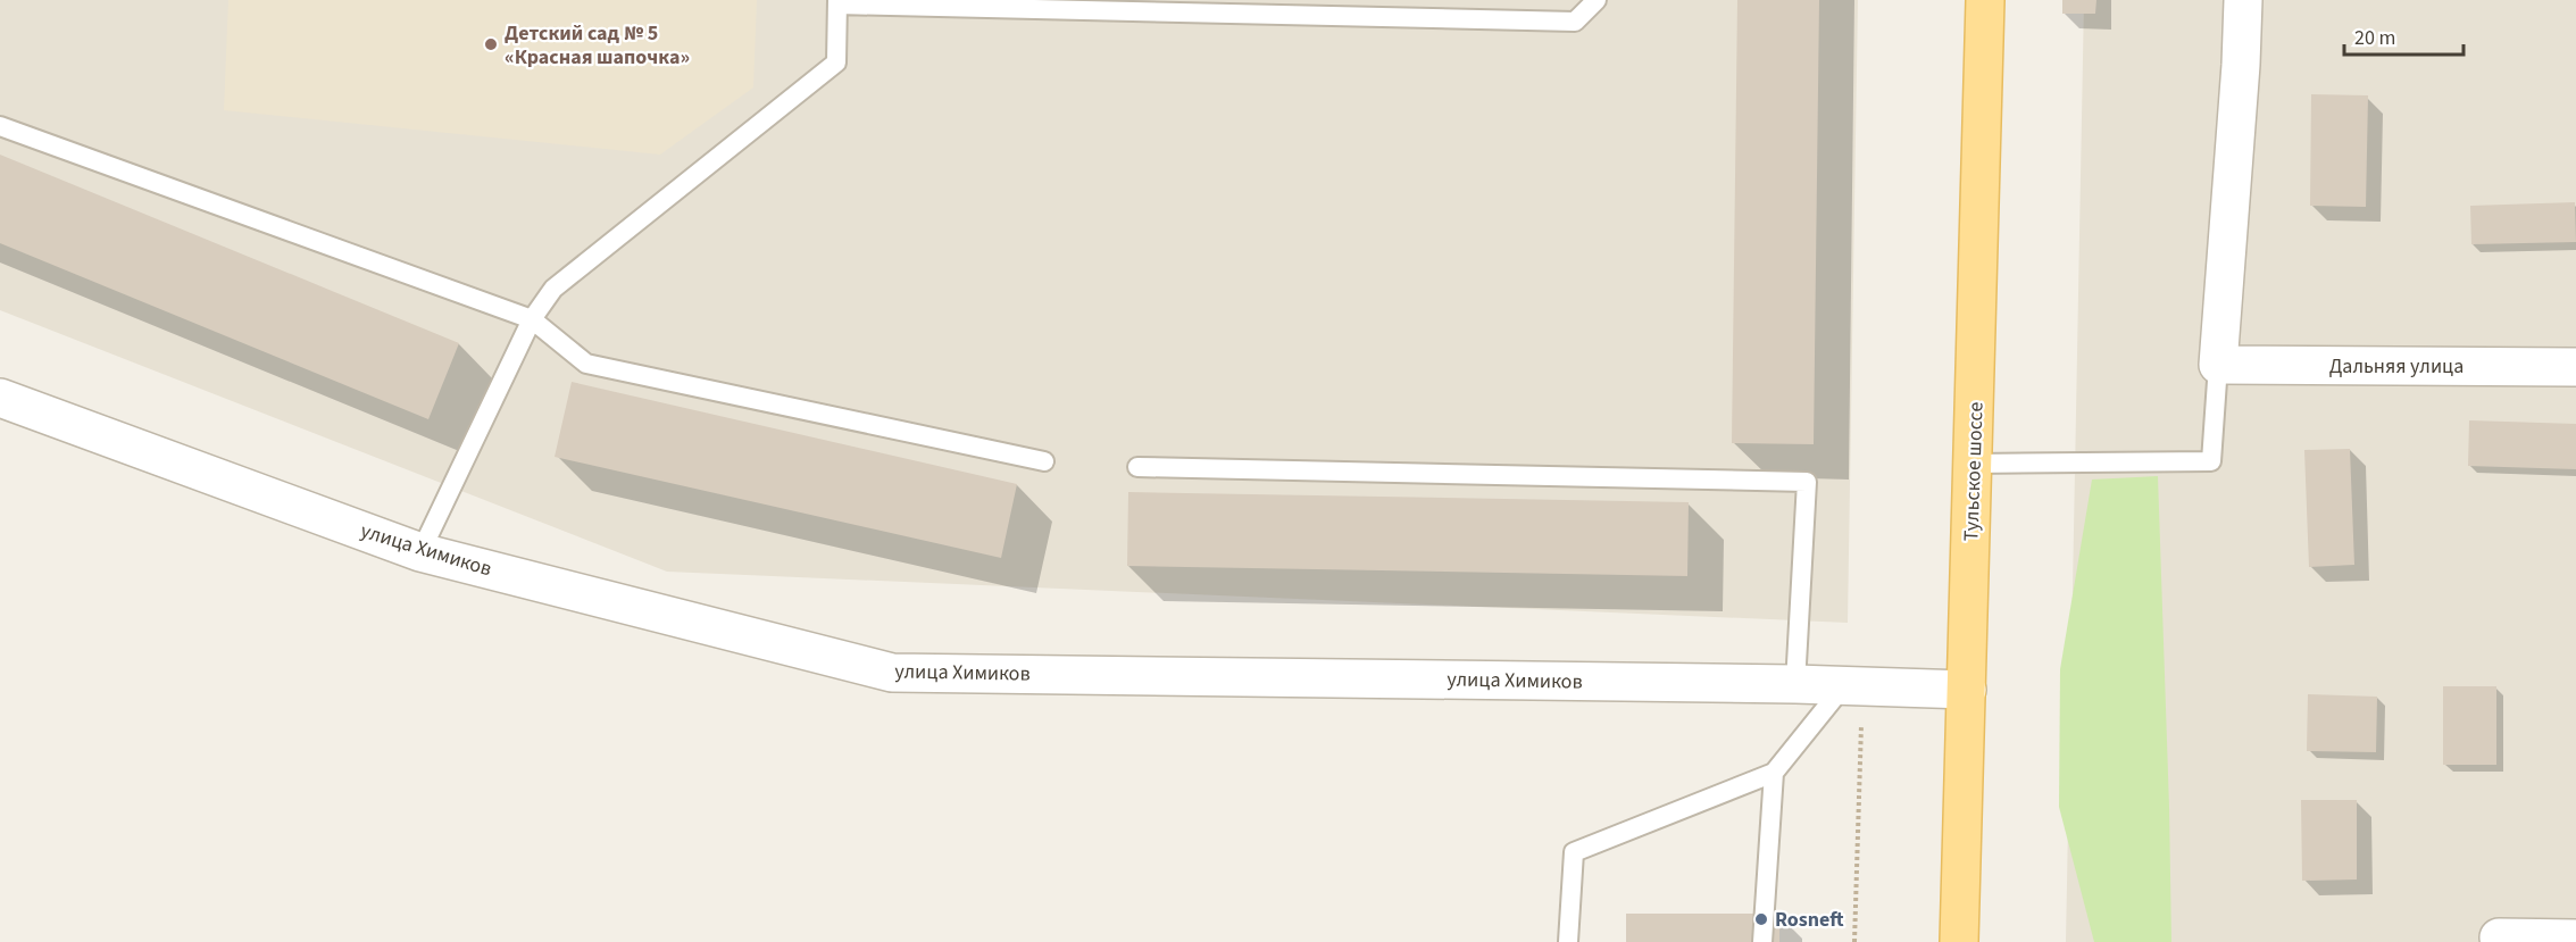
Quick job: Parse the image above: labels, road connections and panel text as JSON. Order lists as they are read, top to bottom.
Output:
{
  "streets": {
    "main road": ["Тульское шоссе"],
    "street": ["Дальняя улица", "улица Химиков"]
  },
  "crossings": [
    ["Тульское шоссе", "улица Химиков"]
  ],
  "places": ["Детский сад № 5 «Красная шапочка»", "Rosneft"],
  "scale_bar": "20 m"
}
